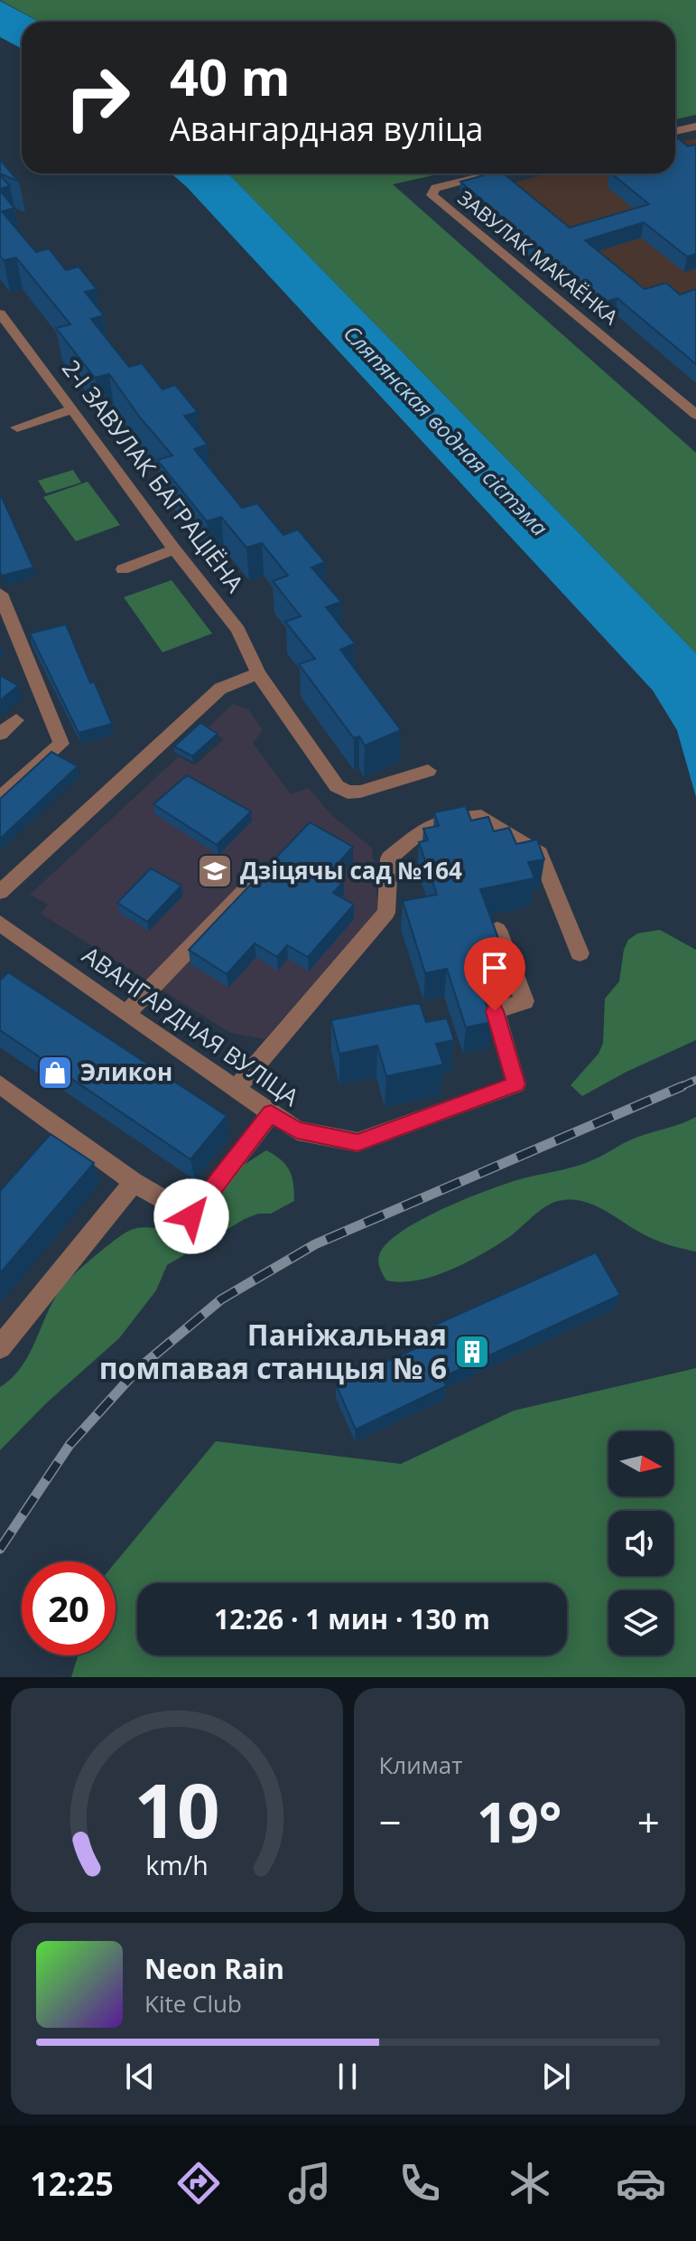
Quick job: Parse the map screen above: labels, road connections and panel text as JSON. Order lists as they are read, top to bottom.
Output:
{
  "streets": {
    "street": ["ЗАВУЛАК МАКАЁНКА", "2-І ЗАВУЛАК БАГРАЦІЁНА", "АВАНГАРДНАЯ ВУЛІЦА"]
  },
  "water": ["Сляпянская водная сістэма"],
  "places": {
    "school or university": ["Дзіцячы сад №164"],
    "shop": ["Эликон"],
    "building": ["Паніжальная помпавая станцыя № 6"]
  },
  "north": "right",
  "page": {
    "turn": ["40 m", "Авангардная вуліца"],
    "limit": "20",
    "trip": "12:26 · 1 мин · 130 m",
    "tile": "Климат",
    "heat": ["−", "19°", "+"],
    "song": ["Neon Rain", "Kite Club"],
    "tabs": "12:25",
    "gauge": ["10", "km/h"]
  }
}
